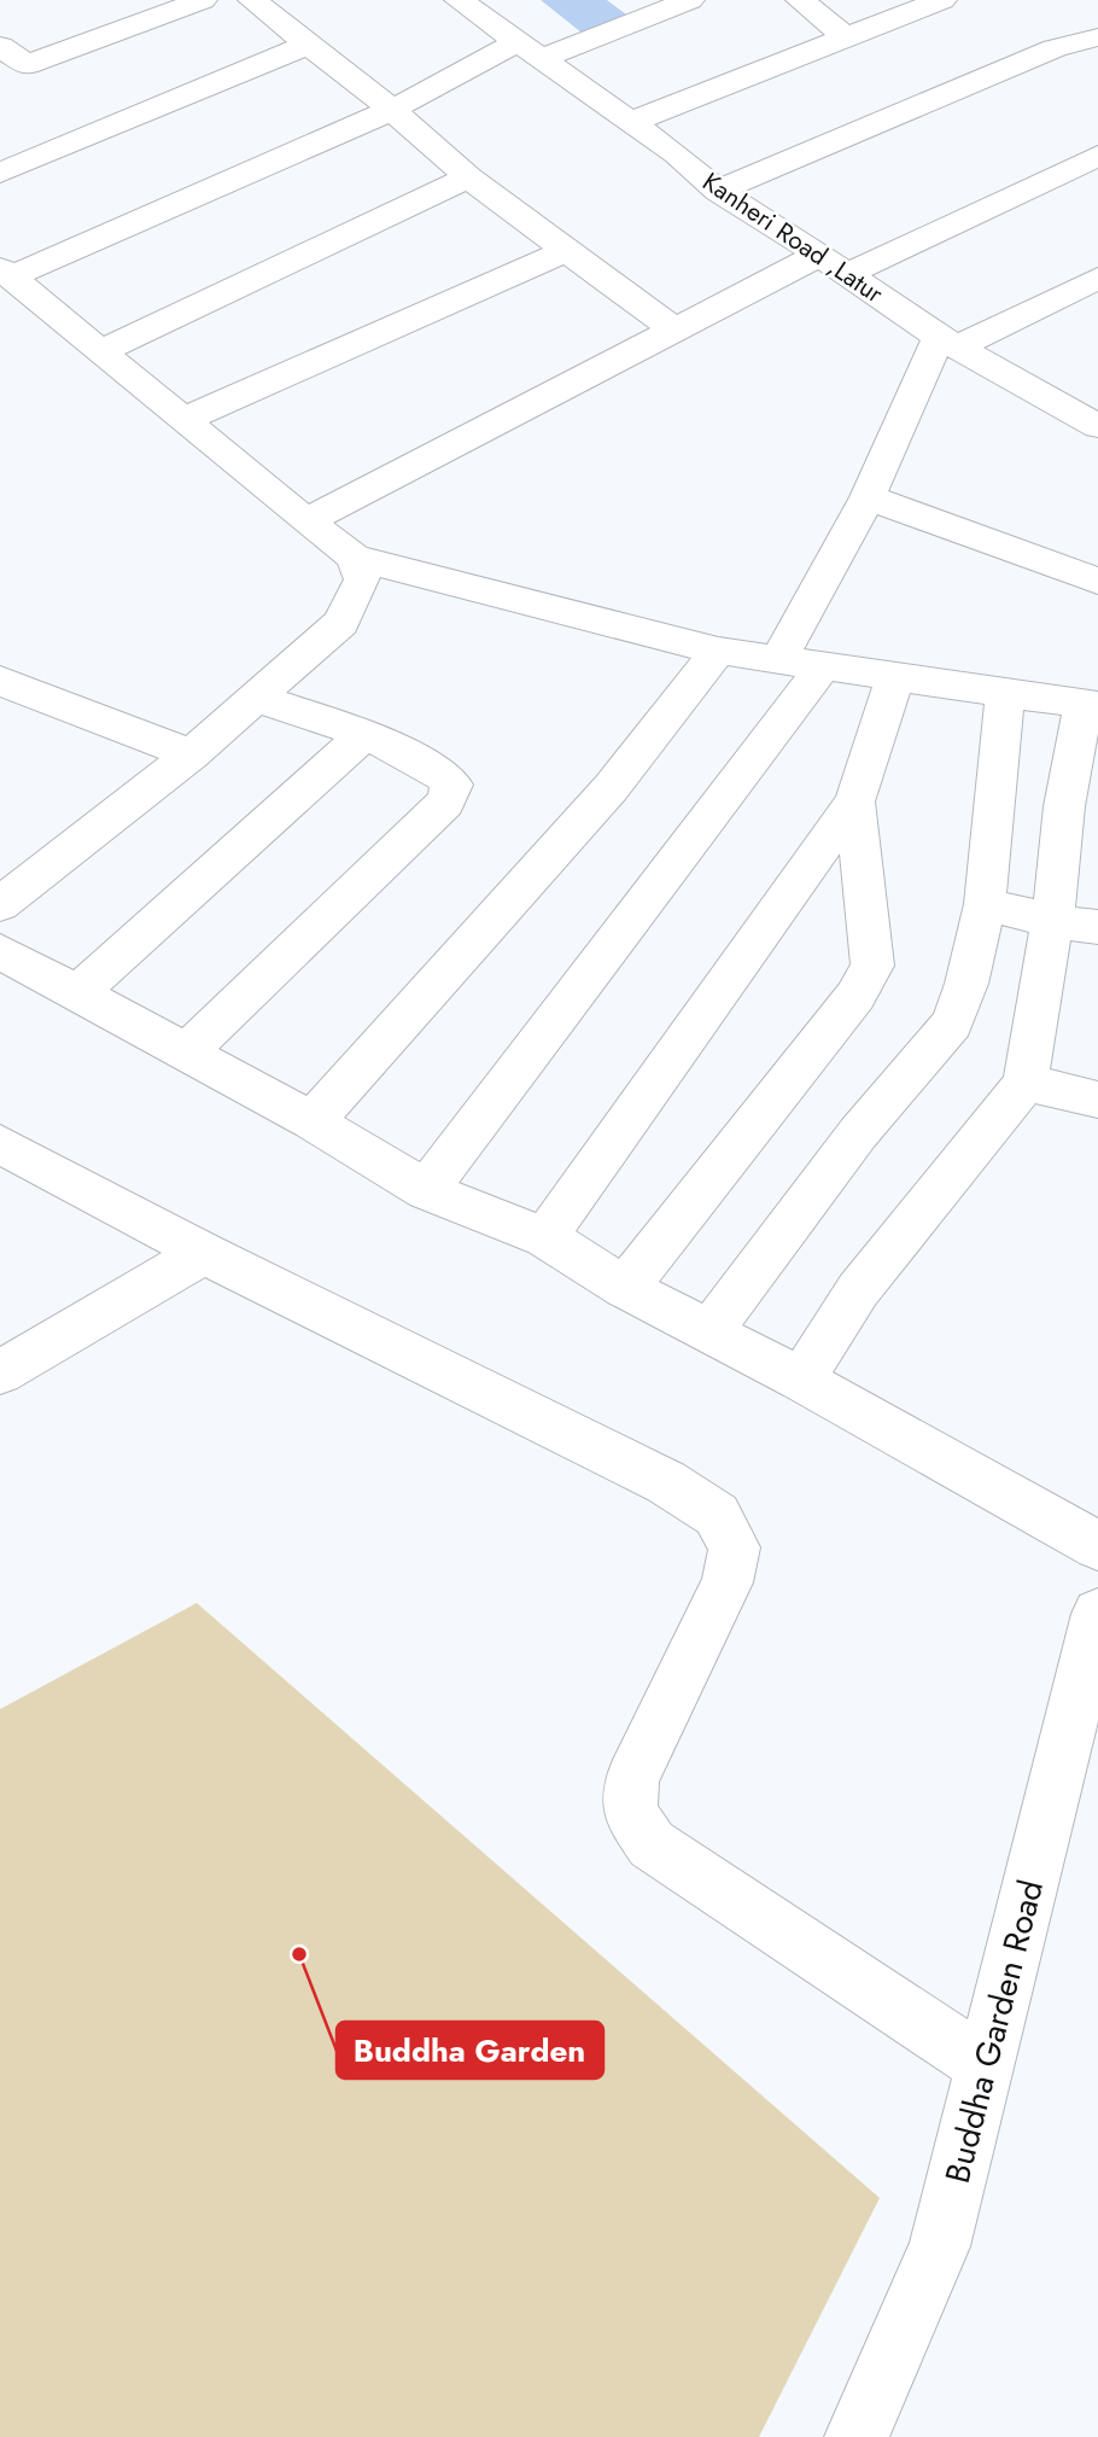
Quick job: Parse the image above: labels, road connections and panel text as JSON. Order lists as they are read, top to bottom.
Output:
{
  "streets": {
    "street": ["Kanheri Road ,Latur", "Buddha Garden Road"]
  },
  "places": ["Buddha Garden"]
}
